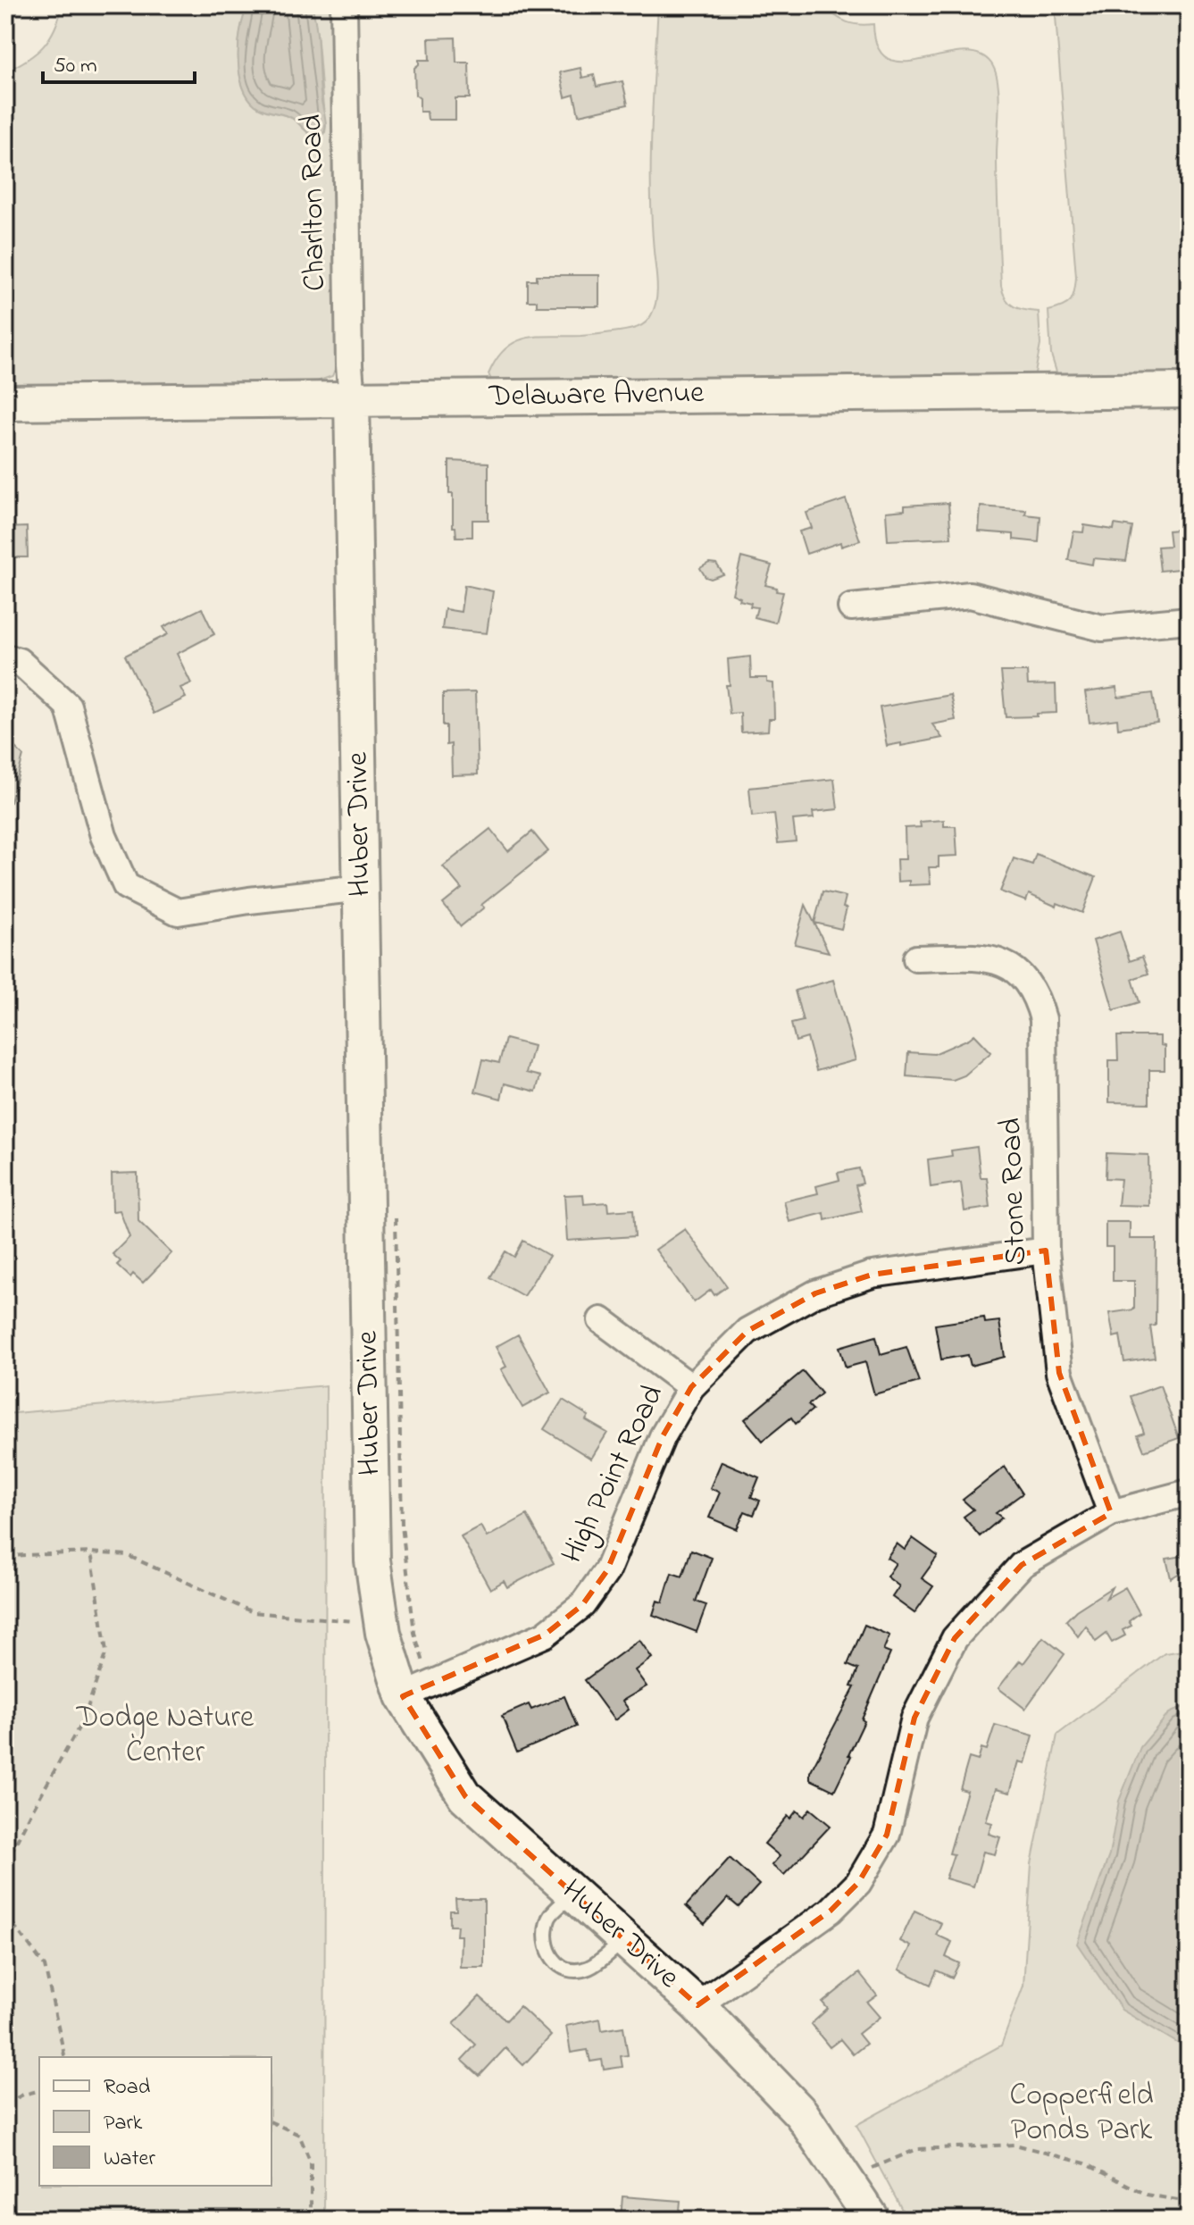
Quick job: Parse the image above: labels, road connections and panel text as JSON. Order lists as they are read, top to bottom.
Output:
{
  "streets": {
    "street": [
      "Charlton Road",
      "Delaware Avenue",
      "Huber Drive",
      "Stone Road",
      "High Point Road"
    ]
  },
  "crossings": [
    ["Charlton Road", "Delaware Avenue"],
    ["Charlton Road", "Huber Drive"],
    ["Delaware Avenue", "Huber Drive"],
    ["Huber Drive", "High Point Road"],
    ["Stone Road", "High Point Road"]
  ],
  "parks": ["Dodge Nature Center", "Copperfield Ponds Park"],
  "legend": ["Road", "Park", "Water"],
  "scale_bar": "50 m"
}
